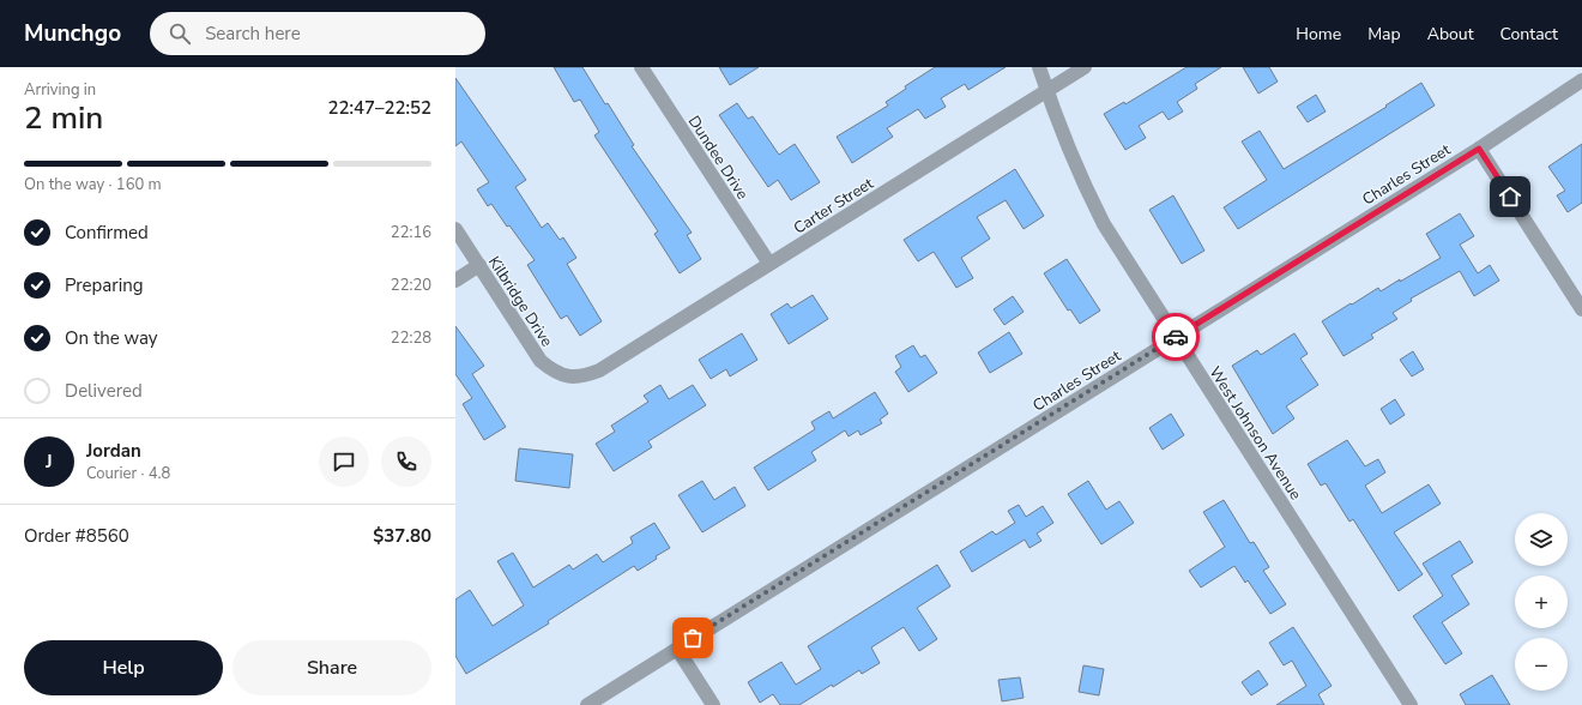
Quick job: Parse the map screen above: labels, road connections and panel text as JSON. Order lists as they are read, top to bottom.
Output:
{
  "streets": {
    "street": [
      "Dundee Drive",
      "Charles Street",
      "Carter Street",
      "Kilbridge Drive",
      "West Johnson Avenue"
    ]
  },
  "crossings": [
    ["Dundee Drive", "Carter Street"],
    ["Charles Street", "West Johnson Avenue"],
    ["Carter Street", "Kilbridge Drive"],
    ["Carter Street", "West Johnson Avenue"]
  ],
  "page": {
    "header": "Munchgo",
    "search": "Search here",
    "nav": [
      "Home",
      "Map",
      "About",
      "Contact"
    ],
    "heading": ["2 min", "Arriving in", "22:47–22:52"],
    "panel": [
      "Jordan",
      "Courier · 4.8",
      "Order #8560",
      "$37.80"
    ],
    "bar": "On the way · 160 m",
    "list": [
      ["Confirmed", "22:16"],
      ["Preparing", "22:20"],
      ["On the way", "22:28"],
      "Delivered"
    ],
    "round": "J",
    "map_buttons": ["+", "−"],
    "buttons": ["Help", "Share"]
  }
}
